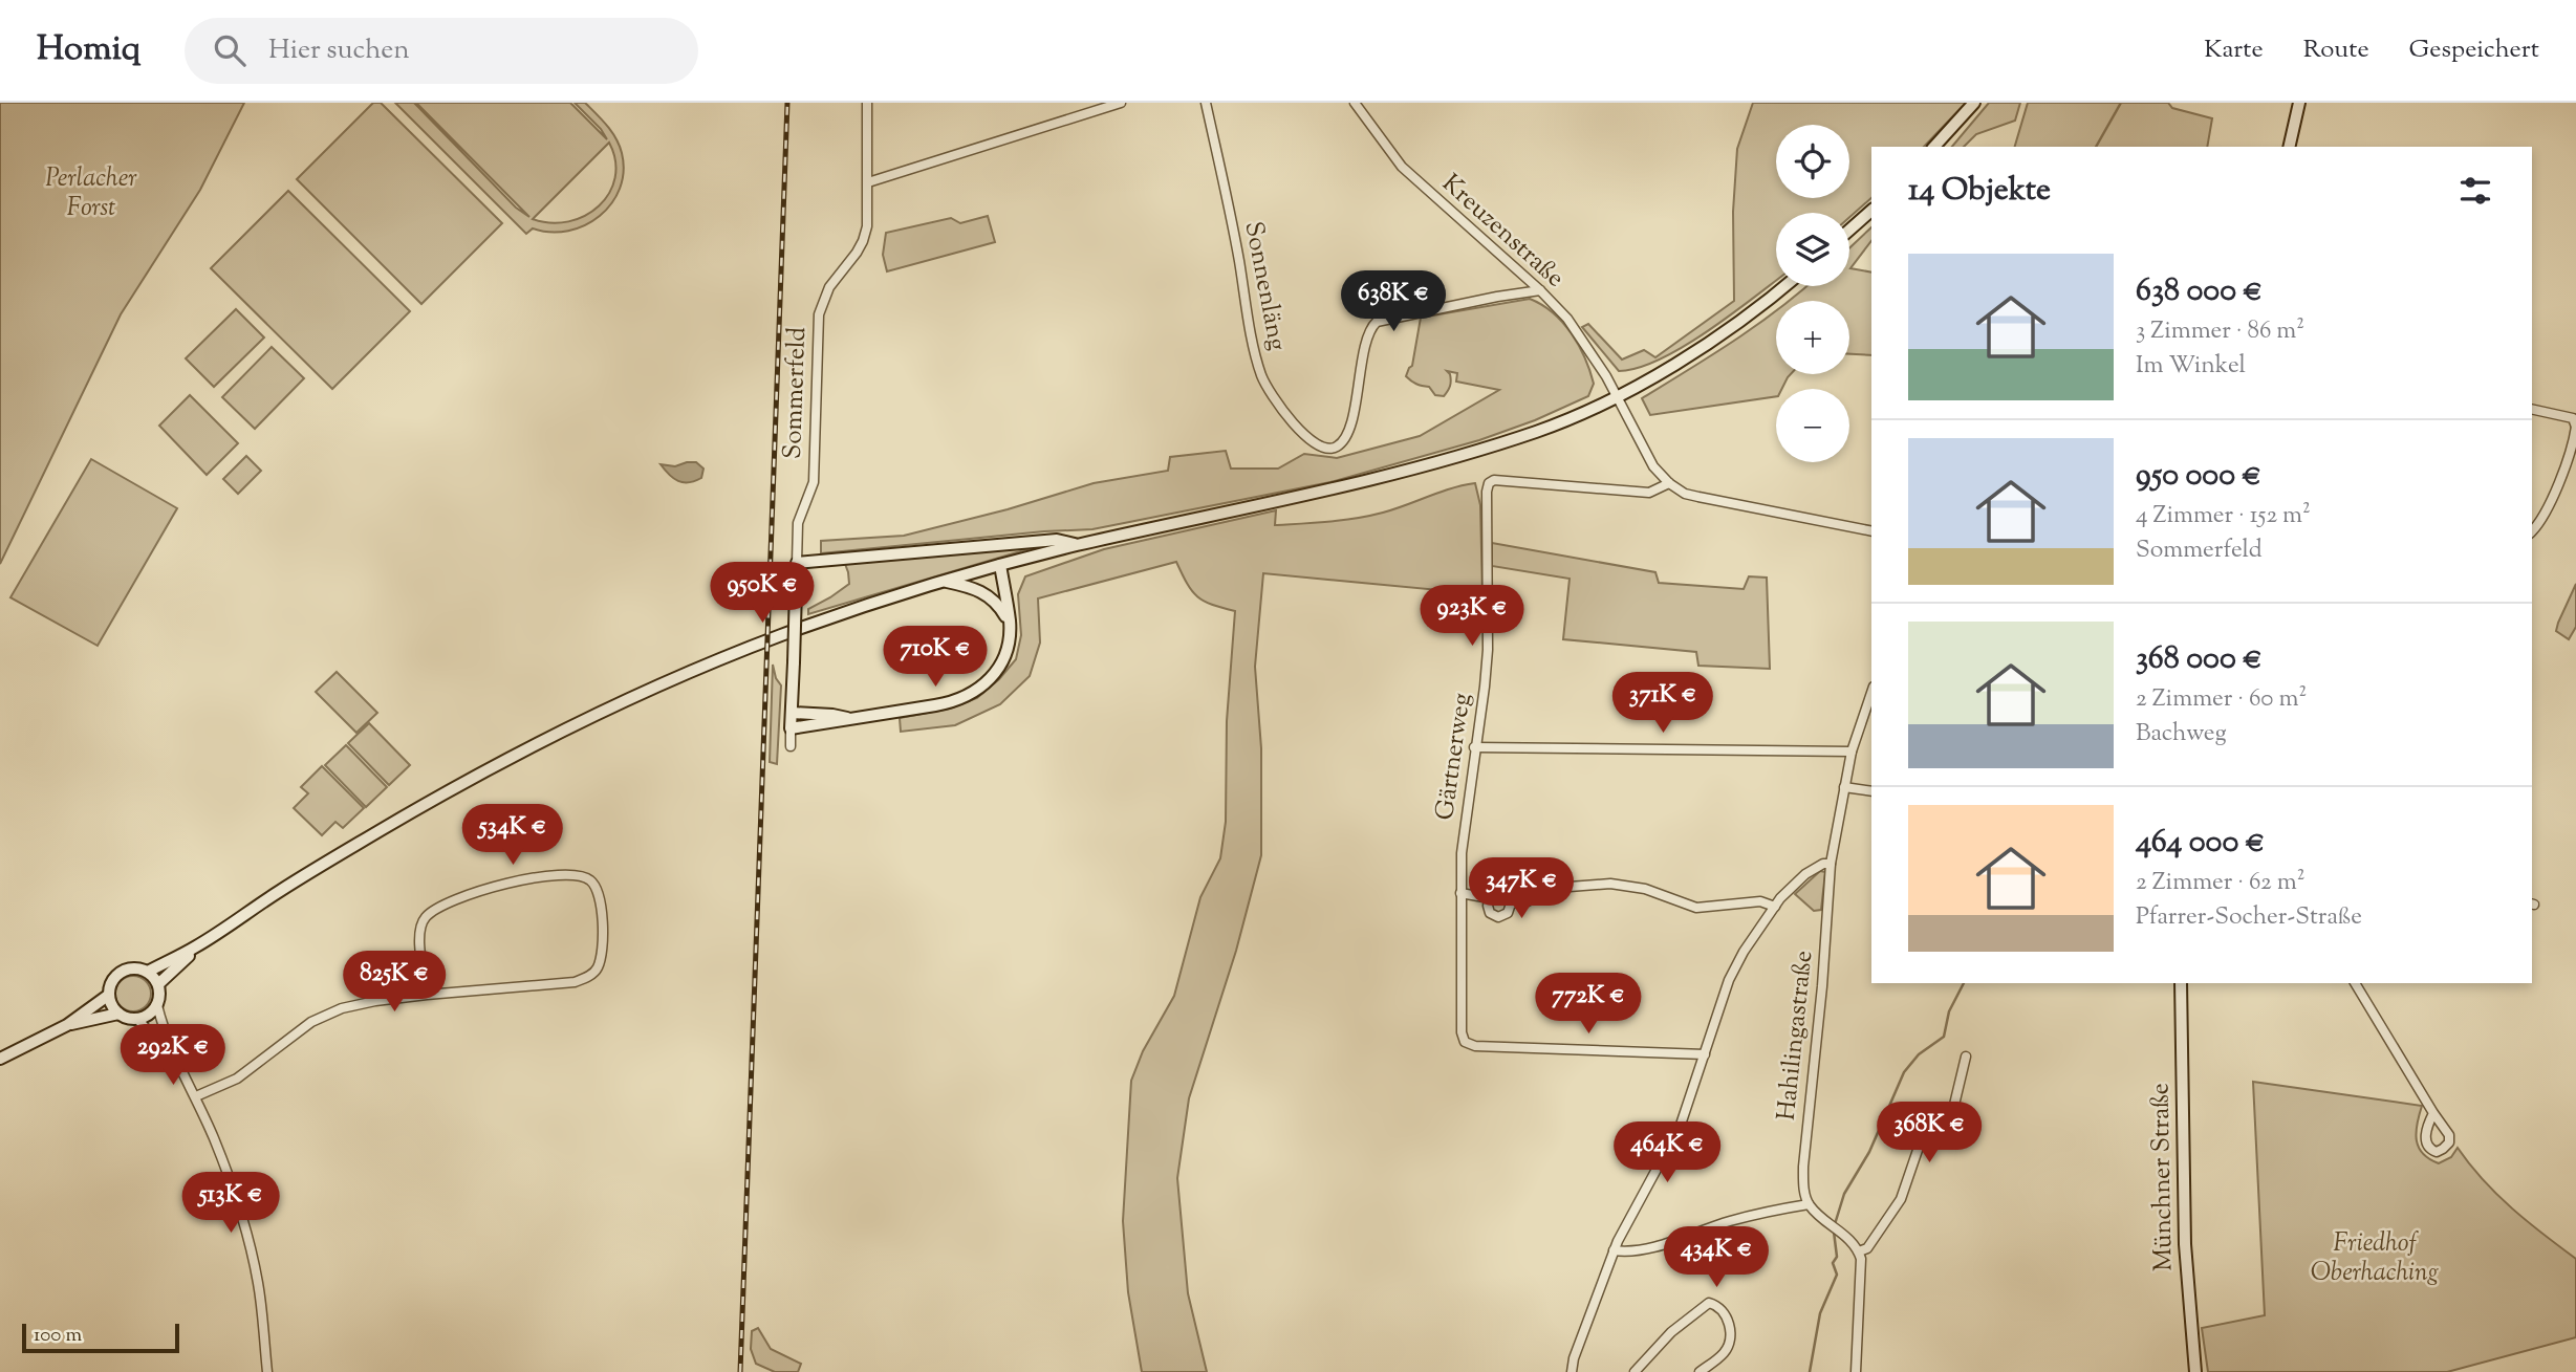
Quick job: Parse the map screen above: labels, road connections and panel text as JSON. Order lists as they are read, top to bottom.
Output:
{
  "streets": {
    "main road": ["Münchner Straße"],
    "street": [
      "Kreuzenstraße",
      "Sonnenläng",
      "Sommerfeld",
      "Gärtnerweg",
      "Hahilingastraße"
    ]
  },
  "crossings": [
    ["Kreuzenstraße", "Sonnenläng"],
    ["Kreuzenstraße", "Gärtnerweg"]
  ],
  "parks": ["Perlacher Forst", "Friedhof Oberhaching"],
  "scale_bar": "100 m",
  "page": {
    "header": "Homiq",
    "search": "Hier suchen",
    "nav": ["Karte", "Route", "Gespeichert"],
    "map_buttons": ["+", "−"],
    "heading": "14 Objekte",
    "list": [
      {
        "name": "638 000 €",
        "note": "3 Zimmer · 86 m² · Im Winkel"
      },
      {
        "name": "950 000 €",
        "note": "4 Zimmer · 152 m² · Sommerfeld"
      },
      {
        "name": "368 000 €",
        "note": "2 Zimmer · 60 m² · Bachweg"
      },
      {
        "name": "464 000 €",
        "note": "2 Zimmer · 62 m² · Pfarrer-Socher-Straße"
      }
    ],
    "price": [
      "638K €",
      "950K €",
      "923K €",
      "710K €",
      "371K €",
      "534K €",
      "347K €",
      "825K €",
      "772K €",
      "292K €",
      "368K €",
      "464K €",
      "513K €",
      "434K €"
    ],
    "scale": "100 m"
  }
}
